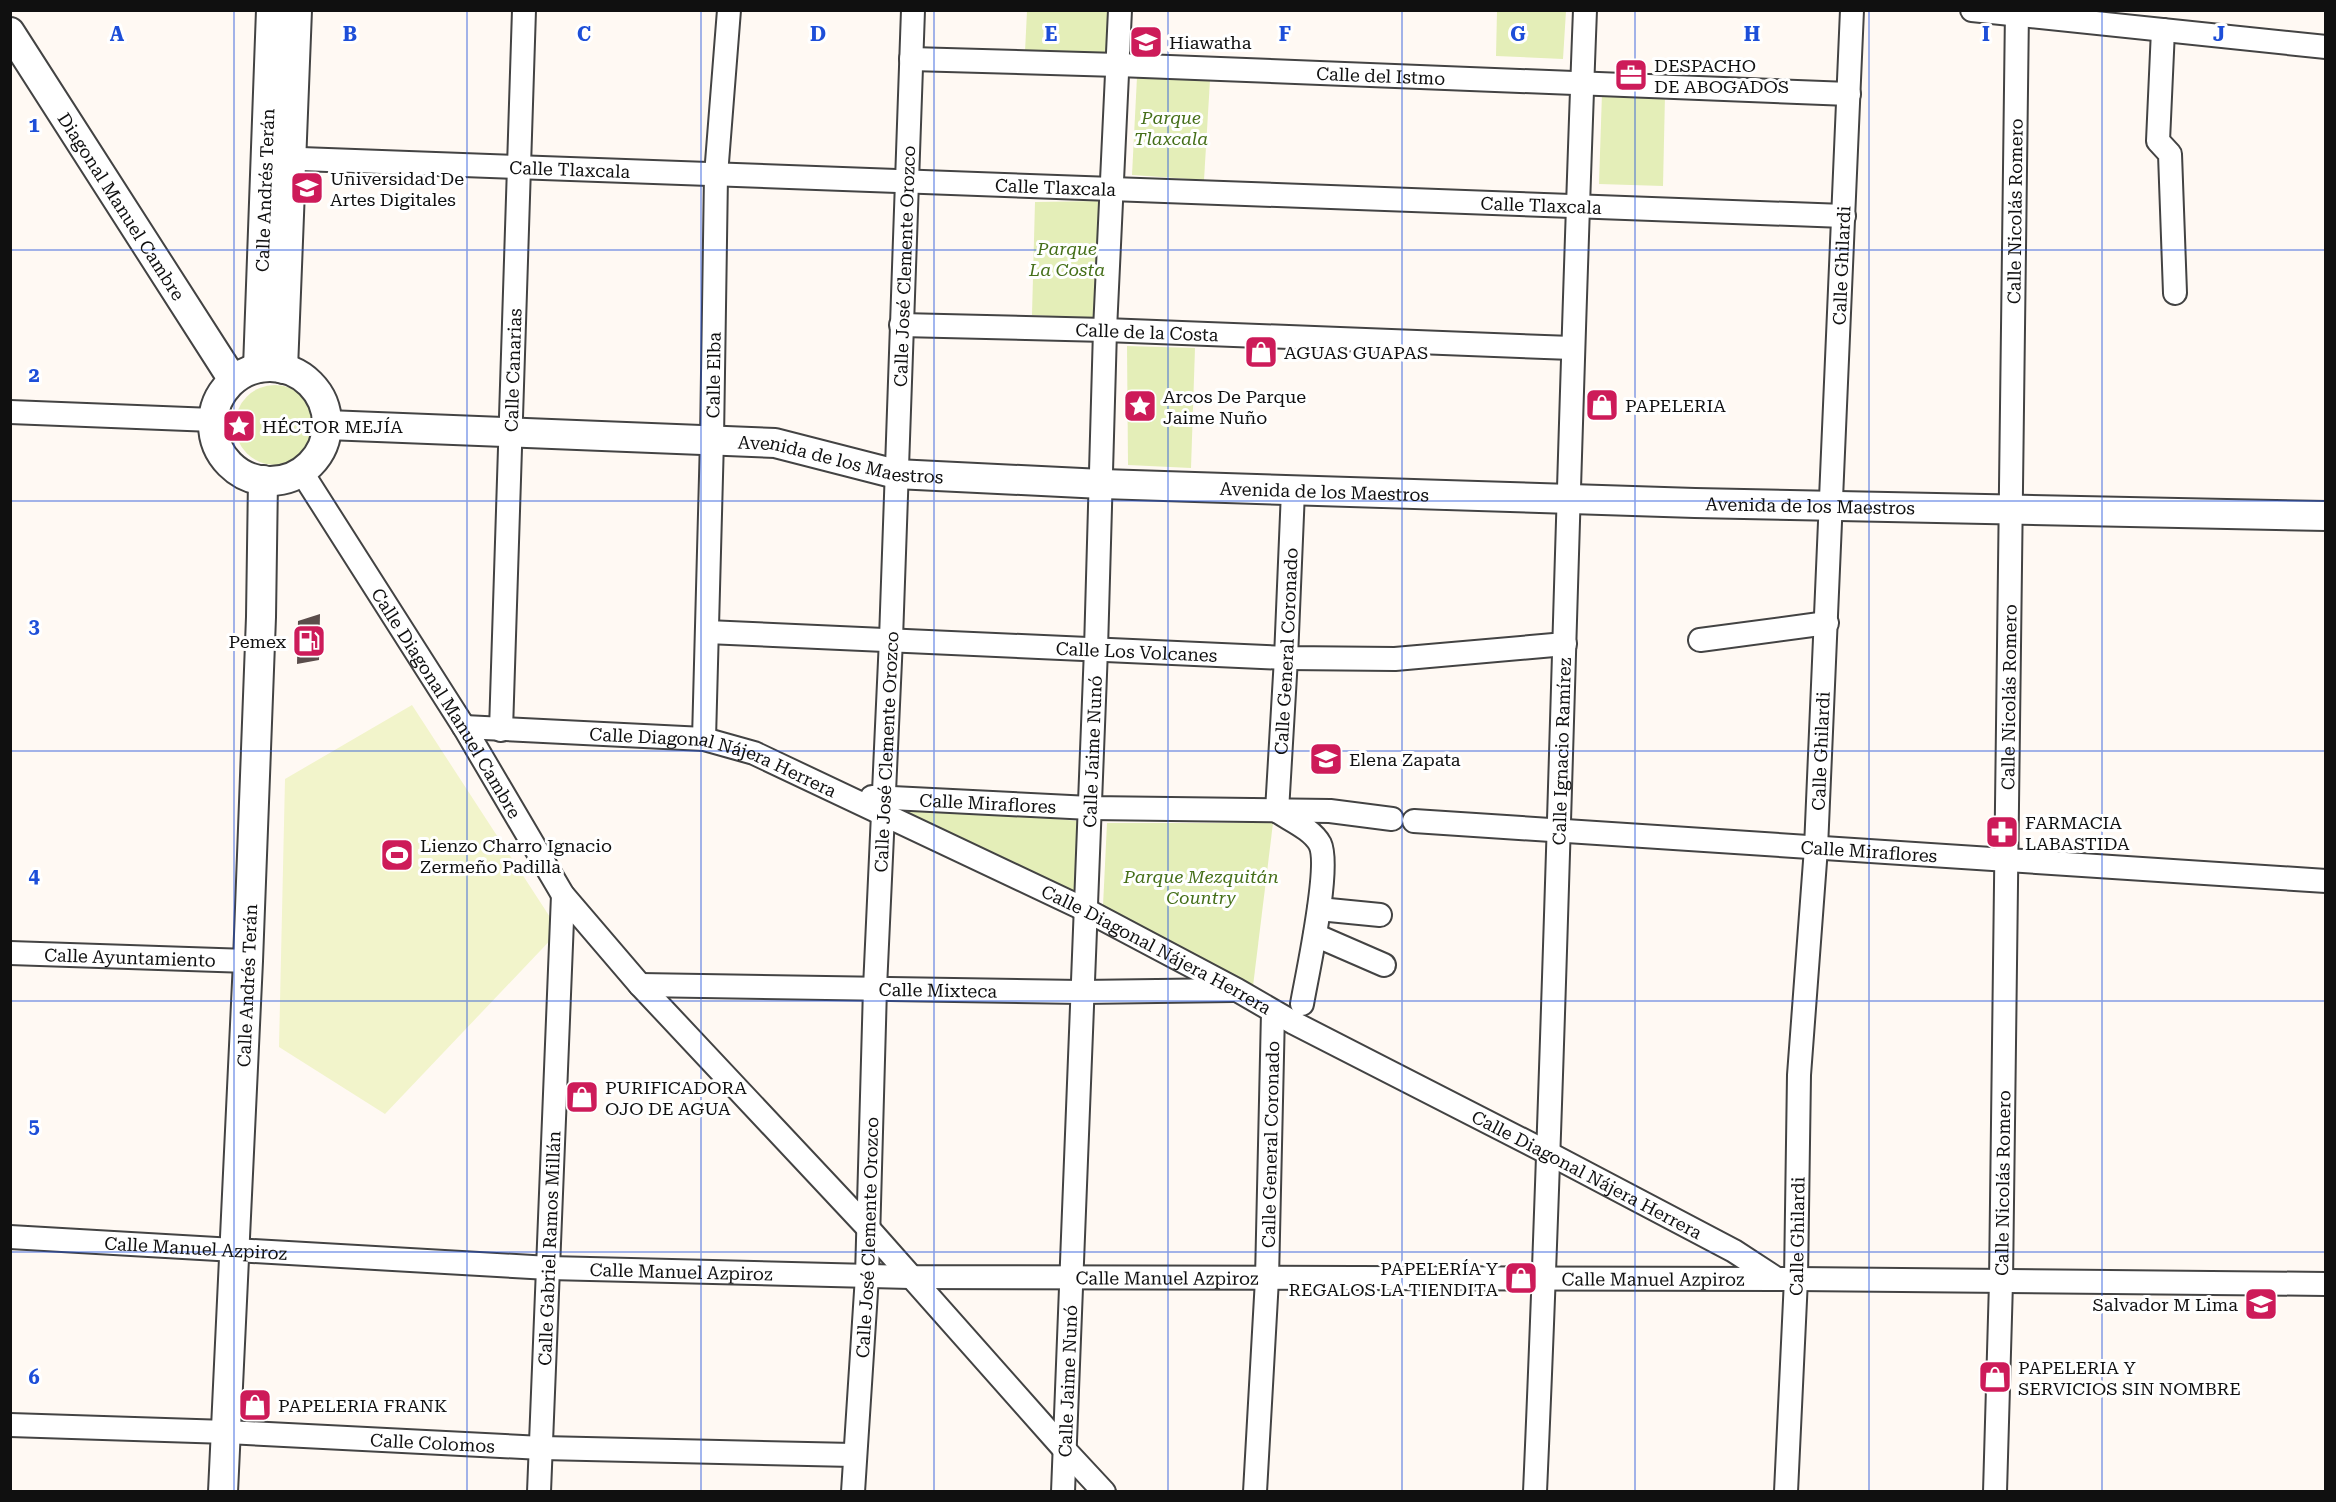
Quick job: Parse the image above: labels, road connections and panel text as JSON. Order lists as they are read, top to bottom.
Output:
{
  "streets": {
    "street": [
      "Calle del Istmo",
      "Calle Tlaxcala",
      "Calle Andrés Terán",
      "Diagonal Manuel Cambre",
      "Calle Nicolás Romero",
      "Calle José Clemente Orozco",
      "Calle Ghilardi",
      "Calle de la Costa",
      "Calle Canarias",
      "Calle Elba",
      "Avenida de los Maestros",
      "Calle Los Volcanes",
      "Calle General Coronado",
      "Calle Diagonal Manuel Cambre",
      "Calle Jaime Nunó",
      "Calle Ignacio Ramírez",
      "Calle Diagonal Nájera Herrera",
      "Calle Miraflores",
      "Calle Ayuntamiento",
      "Calle Mixteca",
      "Calle Gabriel Ramos Millán",
      "Calle Manuel Azpiroz",
      "Calle Colomos"
    ]
  },
  "crossings": [
    ["Calle del Istmo", "Calle José Clemente Orozco"],
    ["Calle del Istmo", "Calle Ghilardi"],
    ["Calle del Istmo", "Calle Jaime Nunó"],
    ["Calle del Istmo", "Calle Ignacio Ramírez"],
    ["Calle Tlaxcala", "Calle Andrés Terán"],
    ["Calle Tlaxcala", "Calle José Clemente Orozco"],
    ["Calle Tlaxcala", "Calle Ghilardi"],
    ["Calle Tlaxcala", "Calle Canarias"],
    ["Calle Tlaxcala", "Calle Elba"],
    ["Calle Tlaxcala", "Calle Jaime Nunó"],
    ["Calle Tlaxcala", "Calle Ignacio Ramírez"],
    ["Calle Andrés Terán", "Diagonal Manuel Cambre"],
    ["Calle Andrés Terán", "Avenida de los Maestros"],
    ["Calle Andrés Terán", "Calle Diagonal Manuel Cambre"],
    ["Calle Andrés Terán", "Calle Ayuntamiento"],
    ["Calle Andrés Terán", "Calle Manuel Azpiroz"],
    ["Calle Andrés Terán", "Calle Colomos"],
    ["Diagonal Manuel Cambre", "Avenida de los Maestros"],
    ["Diagonal Manuel Cambre", "Calle Diagonal Manuel Cambre"],
    ["Calle Nicolás Romero", "Avenida de los Maestros"],
    ["Calle Nicolás Romero", "Calle Miraflores"],
    ["Calle Nicolás Romero", "Calle Manuel Azpiroz"],
    ["Calle José Clemente Orozco", "Calle de la Costa"],
    ["Calle José Clemente Orozco", "Avenida de los Maestros"],
    ["Calle José Clemente Orozco", "Calle Los Volcanes"],
    ["Calle José Clemente Orozco", "Calle Diagonal Manuel Cambre"],
    ["Calle José Clemente Orozco", "Calle Diagonal Nájera Herrera"],
    ["Calle José Clemente Orozco", "Calle Miraflores"],
    ["Calle José Clemente Orozco", "Calle Mixteca"],
    ["Calle José Clemente Orozco", "Calle Manuel Azpiroz"],
    ["Calle José Clemente Orozco", "Calle Colomos"],
    ["Calle Ghilardi", "Avenida de los Maestros"],
    ["Calle Ghilardi", "Calle Diagonal Nájera Herrera"],
    ["Calle Ghilardi", "Calle Miraflores"],
    ["Calle Ghilardi", "Calle Manuel Azpiroz"],
    ["Calle de la Costa", "Calle Jaime Nunó"],
    ["Calle de la Costa", "Calle Ignacio Ramírez"],
    ["Calle Canarias", "Avenida de los Maestros"],
    ["Calle Canarias", "Calle Diagonal Nájera Herrera"],
    ["Calle Elba", "Avenida de los Maestros"],
    ["Calle Elba", "Calle Los Volcanes"],
    ["Calle Elba", "Calle Diagonal Nájera Herrera"],
    ["Avenida de los Maestros", "Calle General Coronado"],
    ["Avenida de los Maestros", "Calle Diagonal Manuel Cambre"],
    ["Avenida de los Maestros", "Calle Jaime Nunó"],
    ["Avenida de los Maestros", "Calle Ignacio Ramírez"],
    ["Calle Los Volcanes", "Calle General Coronado"],
    ["Calle Los Volcanes", "Calle Jaime Nunó"],
    ["Calle Los Volcanes", "Calle Ignacio Ramírez"],
    ["Calle General Coronado", "Calle Diagonal Nájera Herrera"],
    ["Calle General Coronado", "Calle Miraflores"],
    ["Calle General Coronado", "Calle Manuel Azpiroz"],
    ["Calle Diagonal Manuel Cambre", "Calle Jaime Nunó"],
    ["Calle Diagonal Manuel Cambre", "Calle Diagonal Nájera Herrera"],
    ["Calle Diagonal Manuel Cambre", "Calle Mixteca"],
    ["Calle Diagonal Manuel Cambre", "Calle Gabriel Ramos Millán"],
    ["Calle Diagonal Manuel Cambre", "Calle Manuel Azpiroz"],
    ["Calle Jaime Nunó", "Calle Diagonal Nájera Herrera"],
    ["Calle Jaime Nunó", "Calle Miraflores"],
    ["Calle Jaime Nunó", "Calle Mixteca"],
    ["Calle Jaime Nunó", "Calle Manuel Azpiroz"],
    ["Calle Ignacio Ramírez", "Calle Diagonal Nájera Herrera"],
    ["Calle Ignacio Ramírez", "Calle Miraflores"],
    ["Calle Ignacio Ramírez", "Calle Manuel Azpiroz"],
    ["Calle Diagonal Nájera Herrera", "Calle Miraflores"],
    ["Calle Diagonal Nájera Herrera", "Calle Mixteca"],
    ["Calle Diagonal Nájera Herrera", "Calle Manuel Azpiroz"],
    ["Calle Gabriel Ramos Millán", "Calle Manuel Azpiroz"],
    ["Calle Gabriel Ramos Millán", "Calle Colomos"]
  ],
  "parks": ["Parque Tlaxcala", "Parque La Costa", "Parque Mezquitán Country"],
  "places": {
    "school or university": [
      "Hiawatha",
      "Universidad De Artes Digitales",
      "Elena Zapata",
      "Salvador M Lima"
    ],
    "office": ["DESPACHO DE ABOGADOS"],
    "shop": [
      "AGUAS GUAPAS",
      "PAPELERIA",
      "PURIFICADORA OJO DE AGUA",
      "PAPELERÍA Y REGALOS LA TIENDITA",
      "PAPELERIA Y SERVICIOS SIN NOMBRE",
      "PAPELERIA FRANK"
    ],
    "place": ["Arcos De Parque Jaime Nuño", "HÉCTOR MEJÍA"],
    "fuel station": ["Pemex"],
    "pharmacy": ["FARMACIA LABASTIDA"],
    "sports": ["Lienzo Charro Ignacio Zermeño Padilla"]
  },
  "grid": {
    "columns": [
      "A",
      "B",
      "C",
      "D",
      "E",
      "F",
      "G",
      "H",
      "I",
      "J"
    ],
    "rows": [
      "1",
      "2",
      "3",
      "4",
      "5",
      "6"
    ]
  }
}
